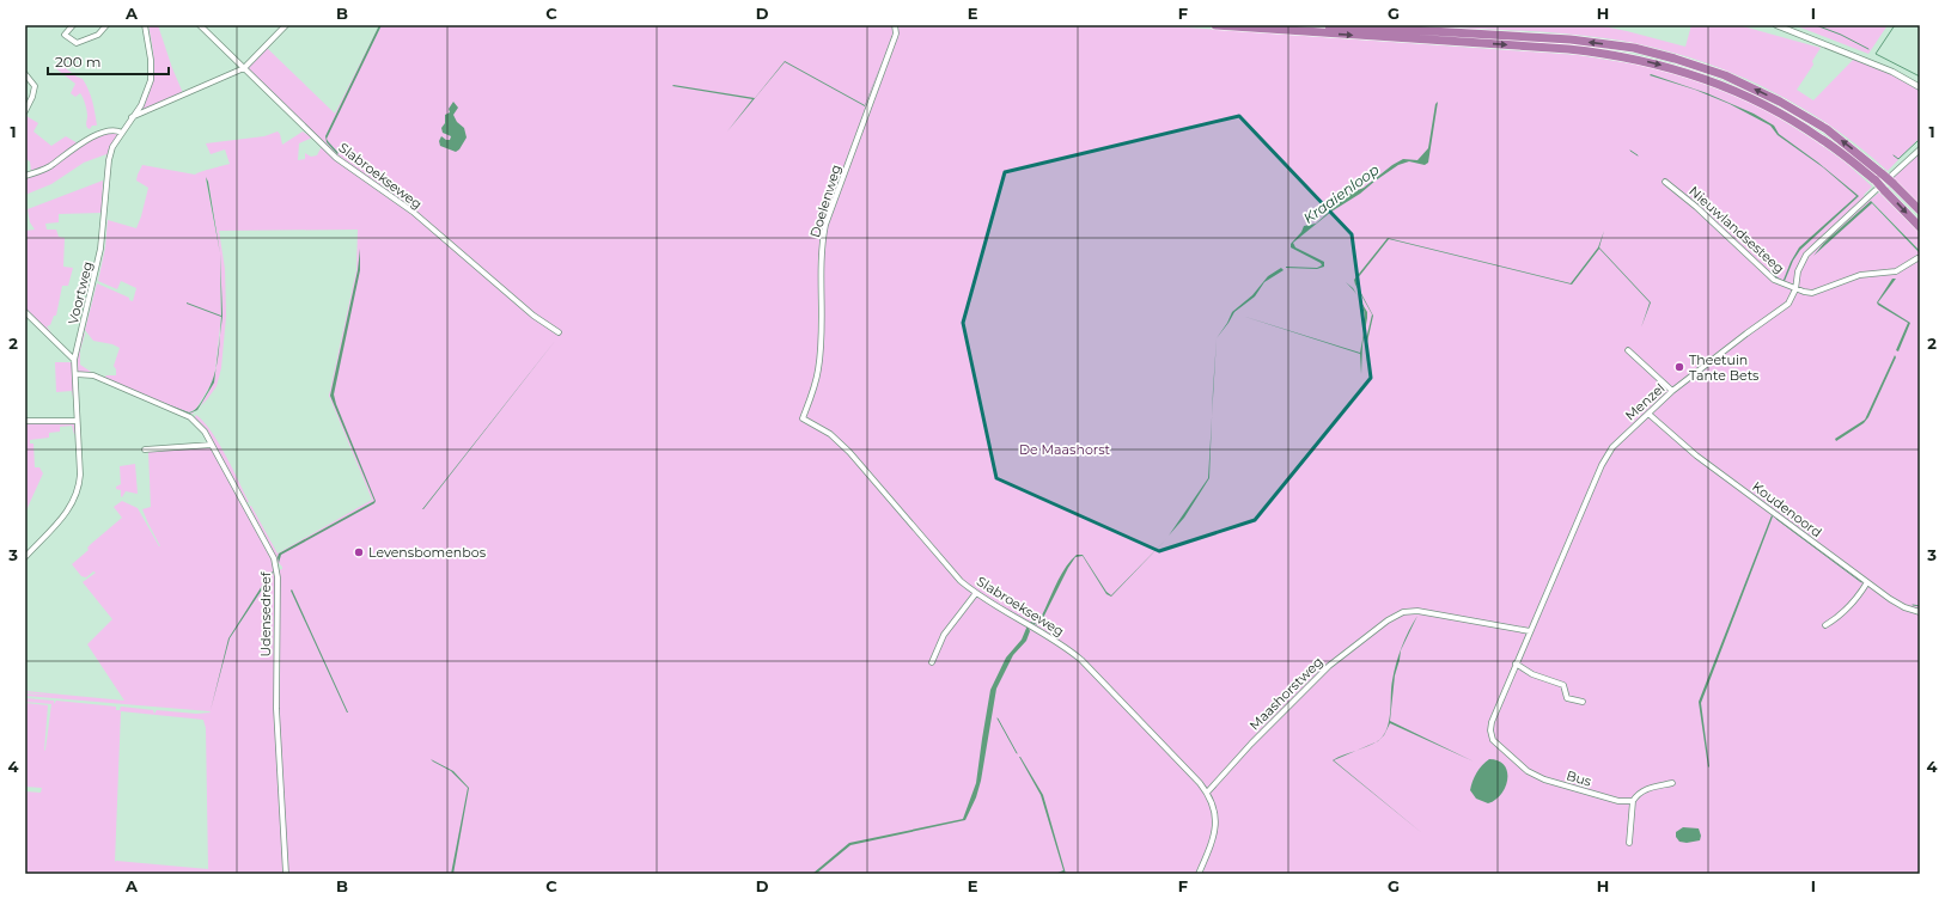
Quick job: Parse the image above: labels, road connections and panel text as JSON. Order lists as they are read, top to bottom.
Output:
{
  "streets": {
    "street": [
      "Slabroekseweg",
      "Doelenweg",
      "Nieuwlandsesteeg",
      "Voortweg",
      "Menzel",
      "Koudenoord",
      "Udensedreef",
      "Maashorstweg",
      "Bus"
    ]
  },
  "crossings": [
    ["Slabroekseweg", "Doelenweg"],
    ["Slabroekseweg", "Maashorstweg"],
    ["Nieuwlandsesteeg", "Menzel"],
    ["Voortweg", "Udensedreef"],
    ["Menzel", "Koudenoord"],
    ["Menzel", "Maashorstweg"],
    ["Menzel", "Bus"]
  ],
  "water": ["Kraaienloop"],
  "parks": ["De Maashorst"],
  "places": ["Theetuin Tante Bets", "Levensbomenbos"],
  "scale_bar": "200 m",
  "grid": {
    "columns": [
      "A",
      "B",
      "C",
      "D",
      "E",
      "F",
      "G",
      "H",
      "I"
    ],
    "rows": [
      "1",
      "2",
      "3",
      "4"
    ]
  }
}
